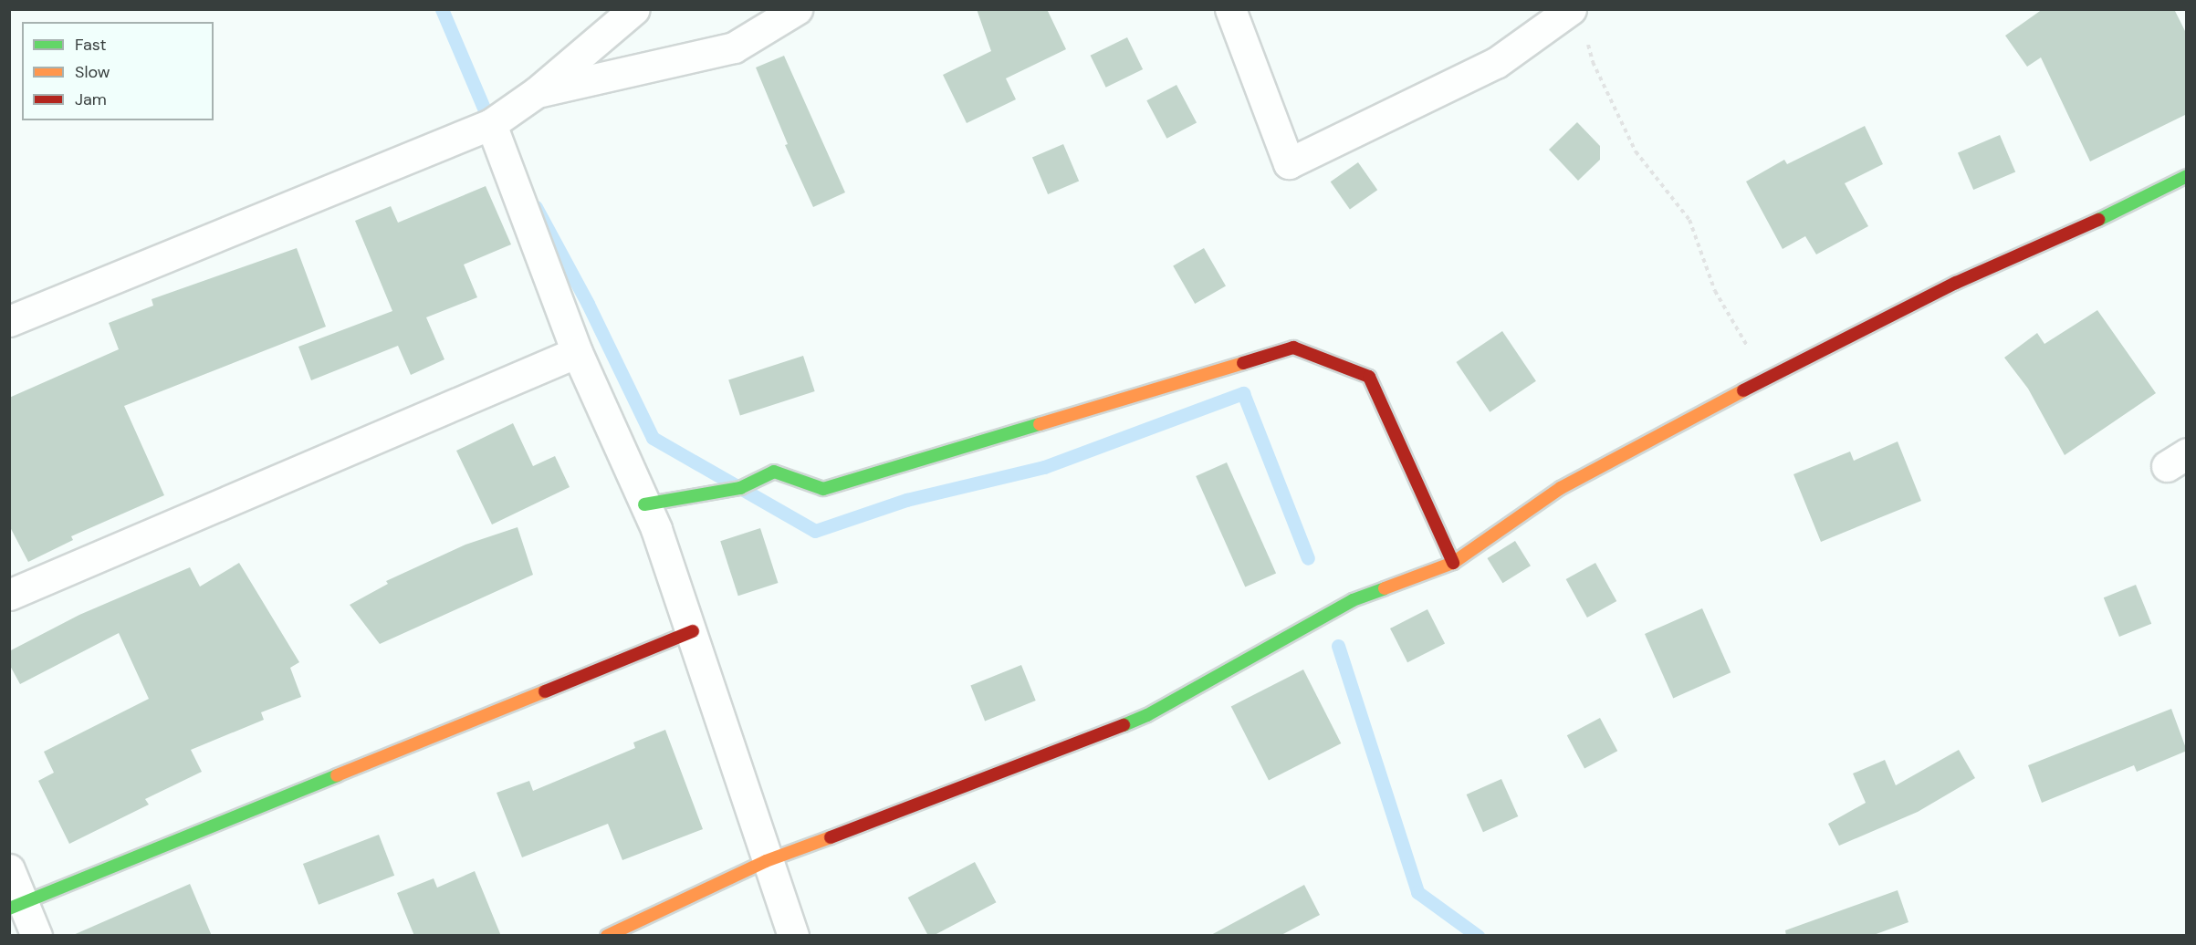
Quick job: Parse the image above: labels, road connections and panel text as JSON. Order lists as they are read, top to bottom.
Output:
{
  "legend": ["Fast", "Slow", "Jam"]
}
